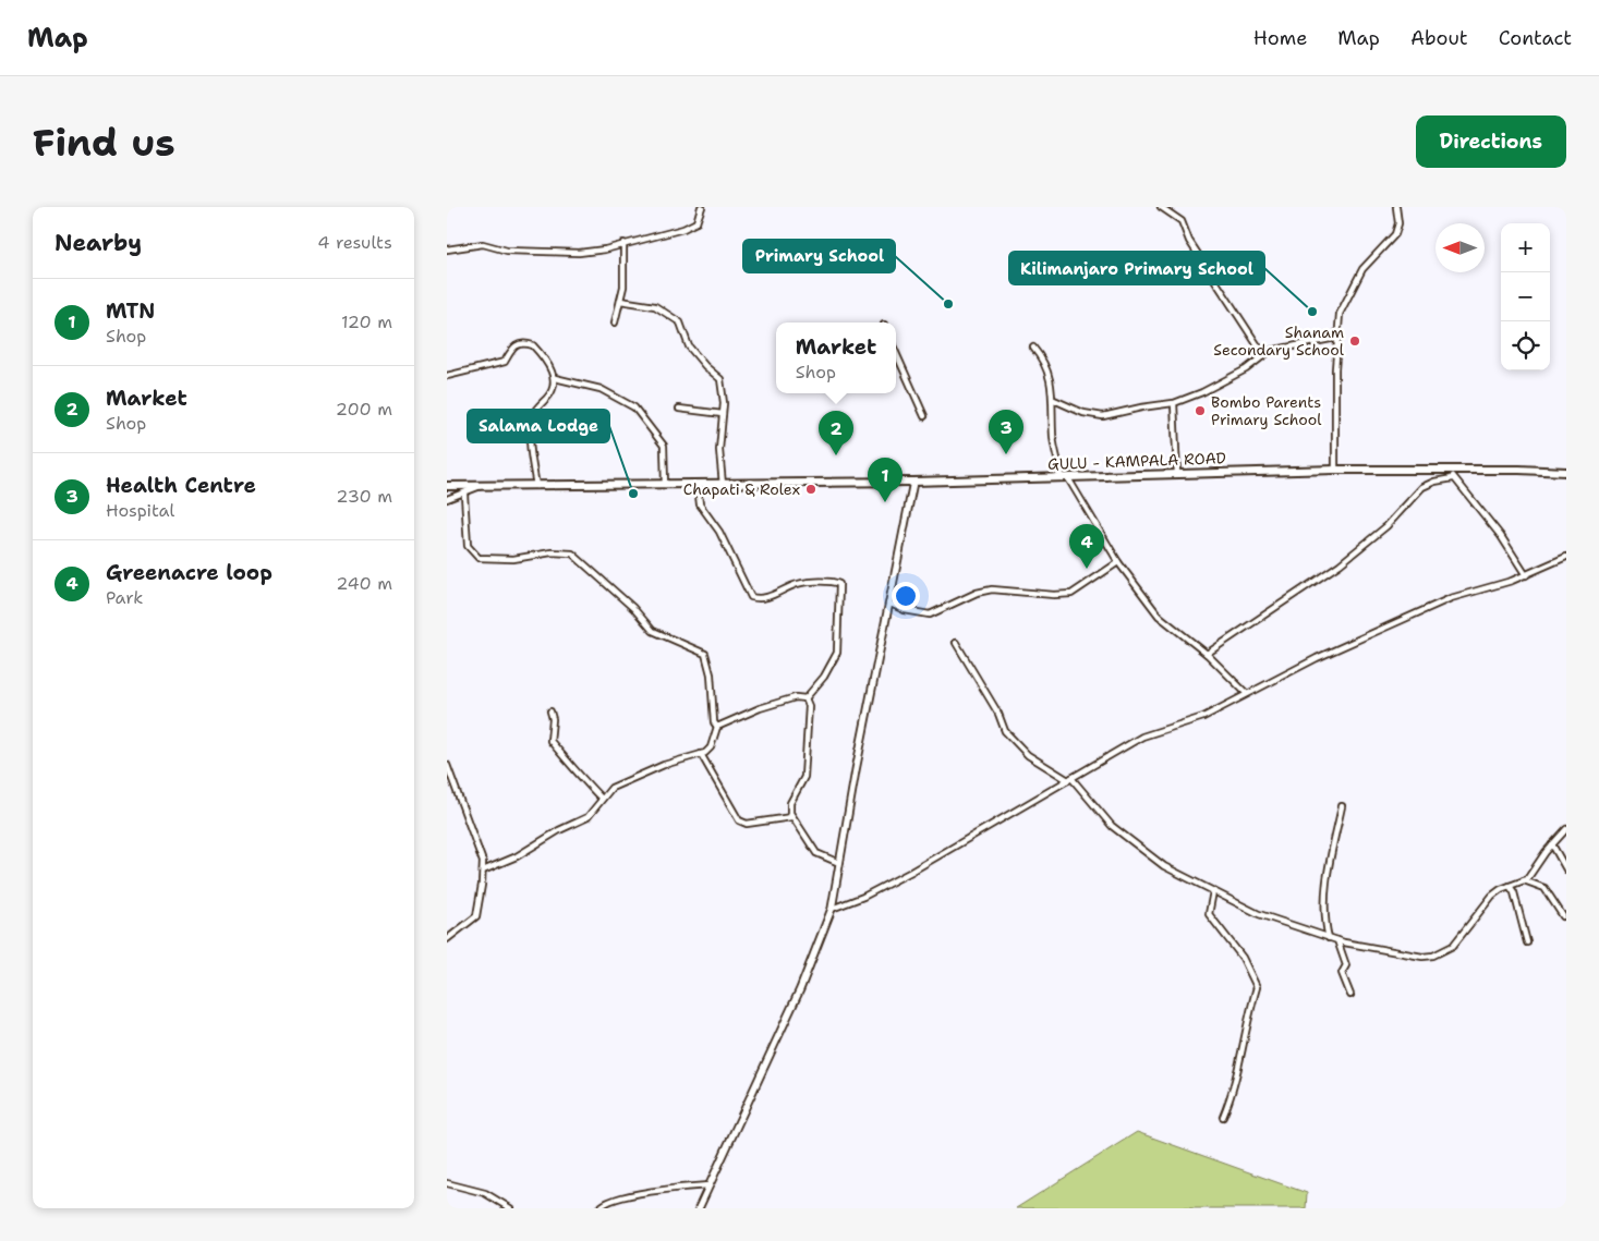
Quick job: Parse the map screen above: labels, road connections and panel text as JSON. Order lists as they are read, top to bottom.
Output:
{
  "streets": {
    "main road": ["GULU - KAMPALA ROAD"]
  },
  "places": [
    "Primary School",
    "Kilimanjaro Primary School",
    "Shanam Secondary School",
    "Bombo Parents Primary School",
    "Chapati & Rolex",
    "Salama Lodge"
  ],
  "north": "left",
  "page": {
    "header": "Map",
    "nav": [
      "Home",
      "Map",
      "About",
      "Contact"
    ],
    "buttons": "Directions",
    "title": "Find us",
    "heading": ["Nearby", "4 results"],
    "map_buttons": ["+", "−"],
    "list": [
      {
        "mark": "1",
        "name": "MTN",
        "note": "Shop",
        "value": "120 m"
      },
      {
        "mark": "2",
        "name": "Market",
        "note": "Shop",
        "value": "200 m"
      },
      {
        "mark": "3",
        "name": "Health Centre",
        "note": "Hospital",
        "value": "230 m"
      },
      {
        "mark": "4",
        "name": "Greenacre loop",
        "note": "Park",
        "value": "240 m"
      }
    ],
    "popup": ["Market", "Shop"],
    "pins": [
      "3",
      "2",
      "1",
      "4"
    ]
  }
}
